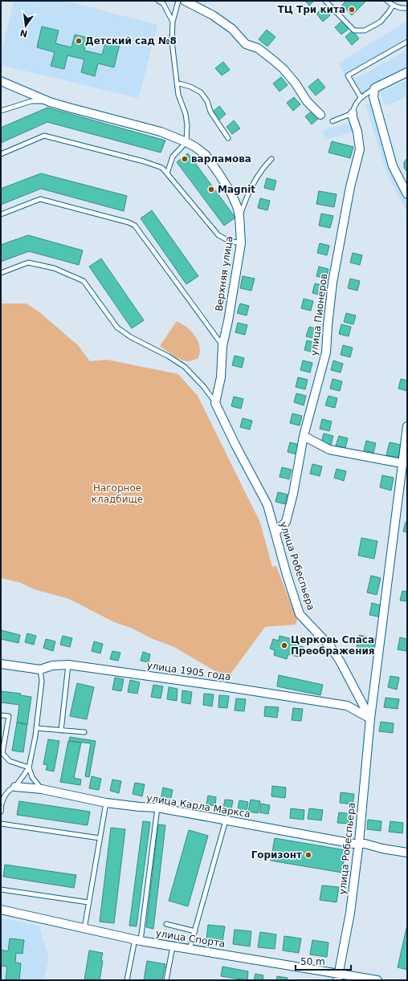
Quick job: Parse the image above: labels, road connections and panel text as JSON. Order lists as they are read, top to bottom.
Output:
{
  "streets": {
    "street": [
      "Верхняя улица",
      "улица Пионеров",
      "улица Робеспьера",
      "улица 1905 года",
      "улица Карла Маркса",
      "улица Спорта"
    ]
  },
  "crossings": [
    ["Верхняя улица", "улица Робеспьера"],
    ["улица Пионеров", "улица Робеспьера"],
    ["улица Робеспьера", "улица 1905 года"],
    ["улица Робеспьера", "улица Карла Маркса"],
    ["улица Робеспьера", "улица Спорта"]
  ],
  "parks": ["Нагорное кладбище"],
  "places": [
    "ТЦ Три кита",
    "Детский сад №8",
    "варламова",
    "Magnit",
    "Церковь Спаса Преображения",
    "Горизонт"
  ],
  "scale_bar": "50 m",
  "north": "bottom"
}
